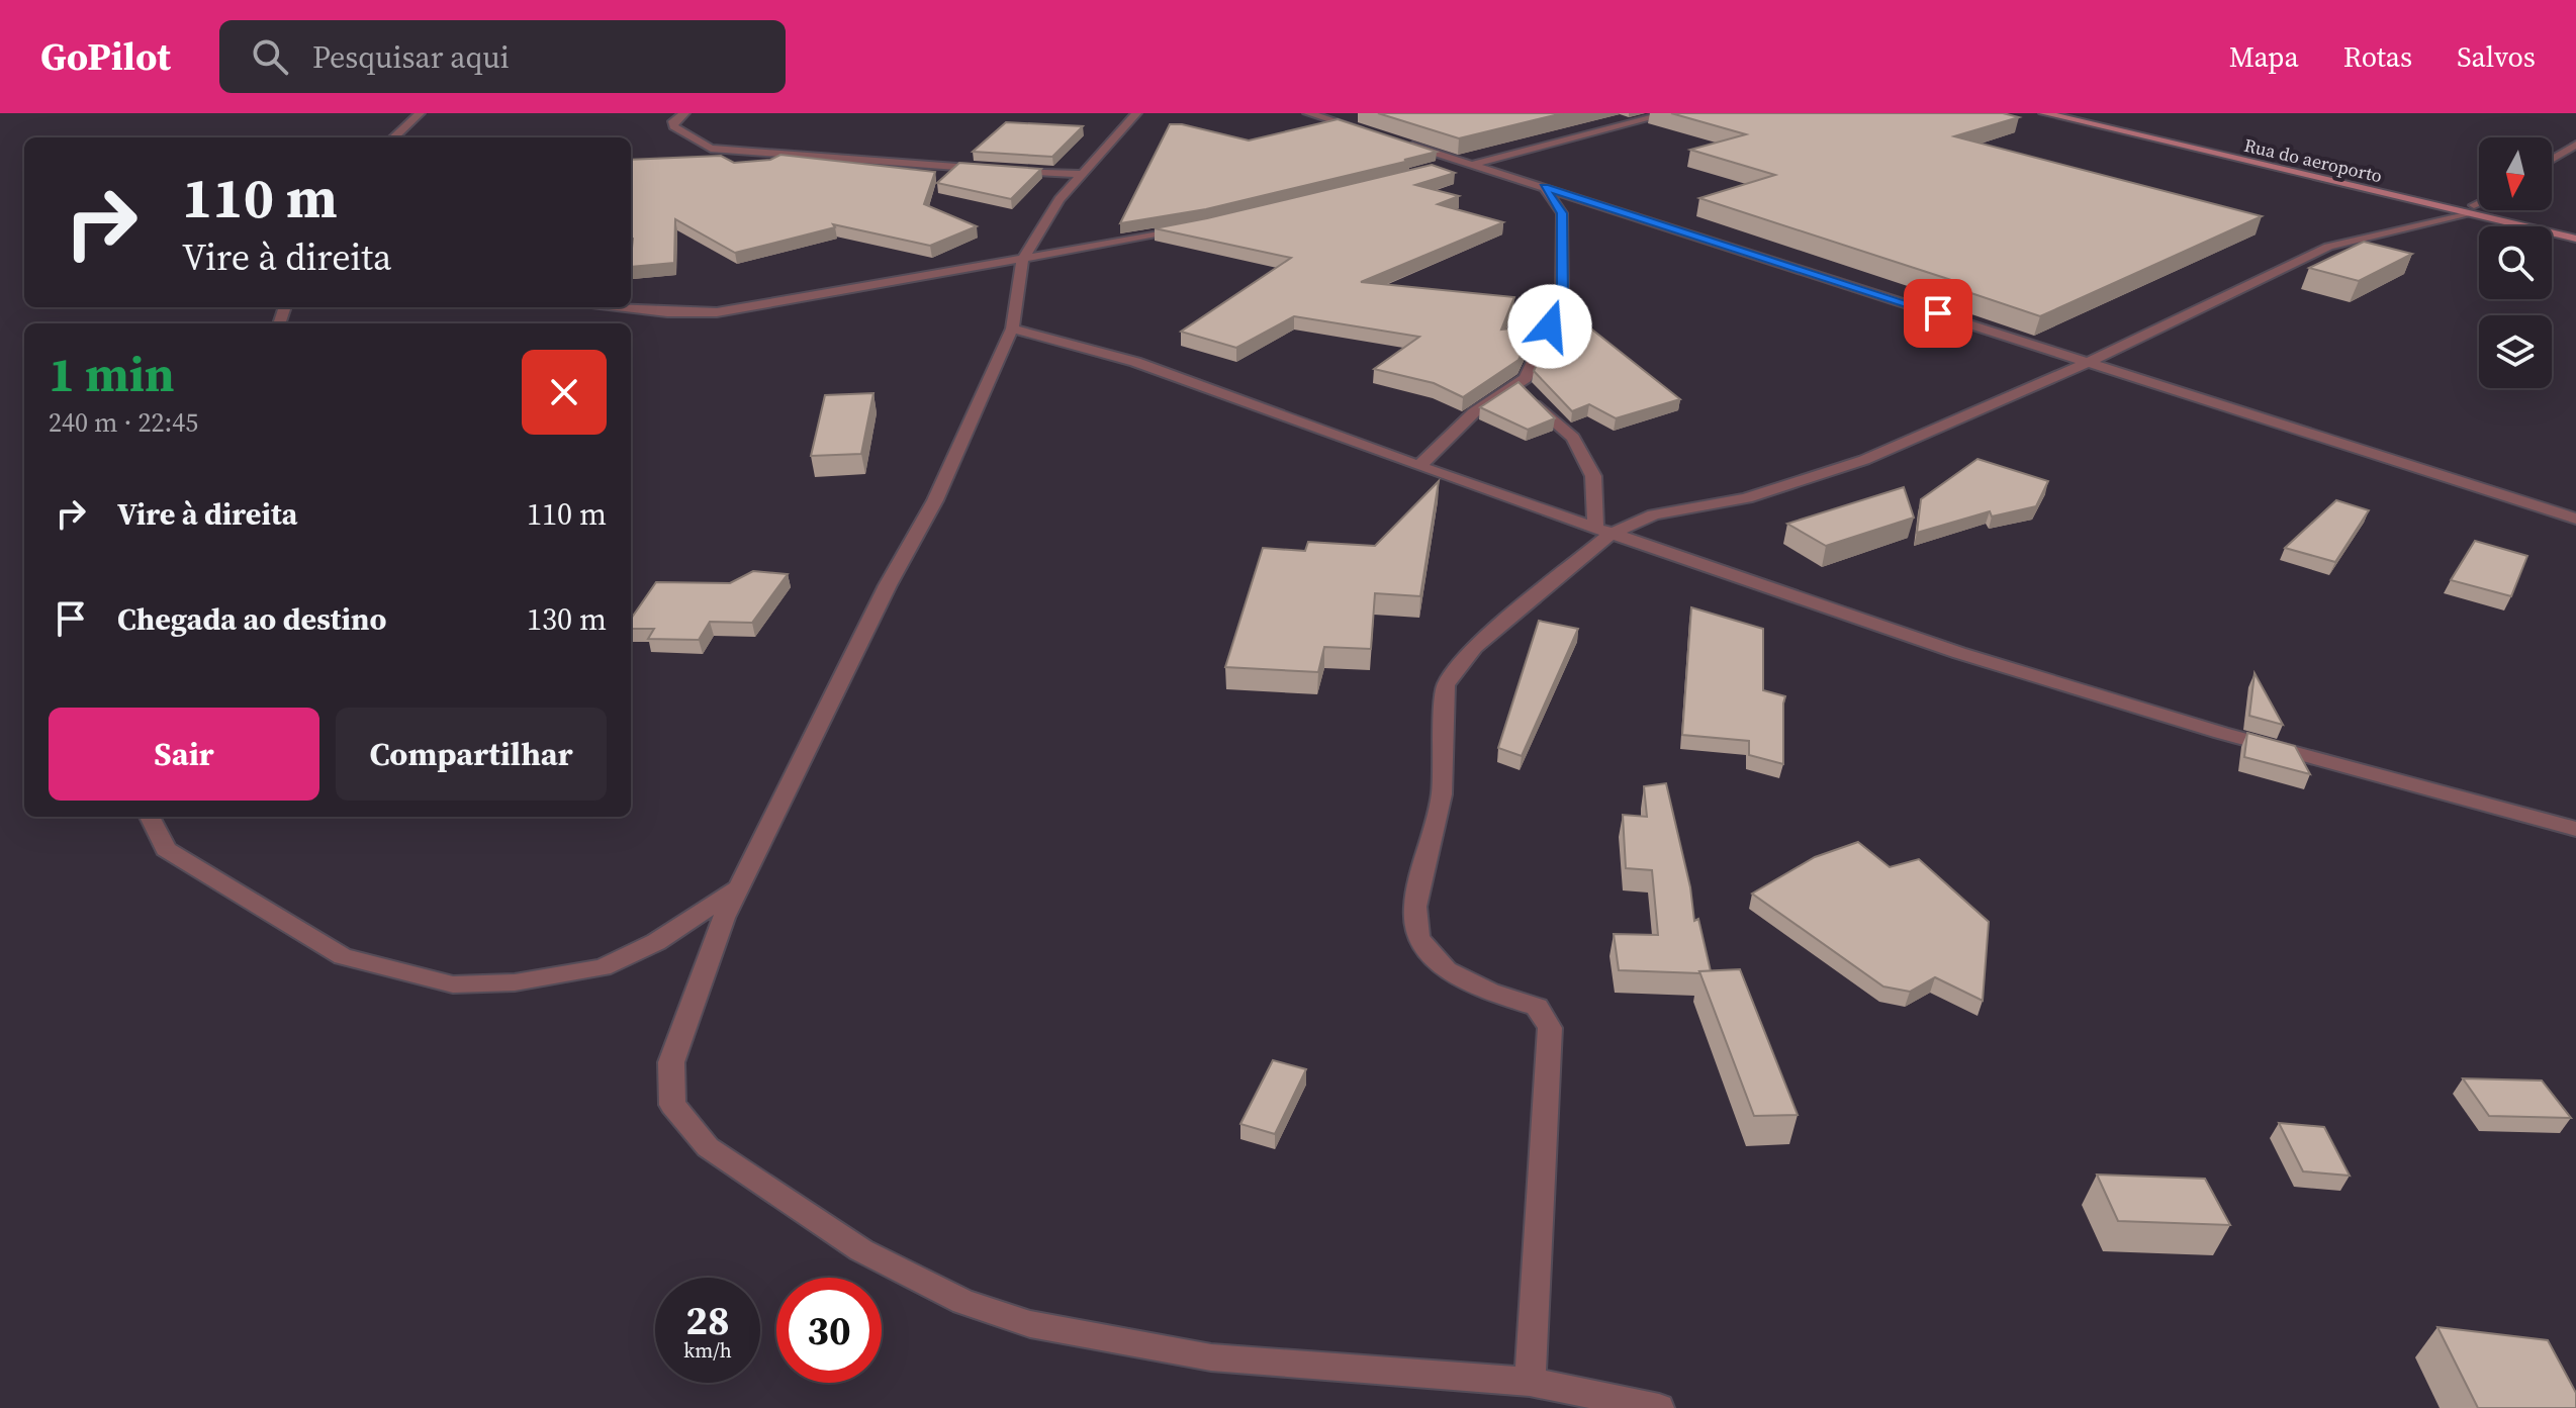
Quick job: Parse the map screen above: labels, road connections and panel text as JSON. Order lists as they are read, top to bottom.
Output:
{
  "streets": {
    "main road": ["Rua do aeroporto"]
  },
  "north": "bottom",
  "page": {
    "header": "GoPilot",
    "search": "Pesquisar aqui",
    "nav": ["Mapa", "Rotas", "Salvos"],
    "turn": ["110 m", "Vire à direita"],
    "heading": ["1 min", "240 m · 22:45"],
    "list": [
      {
        "name": "Vire à direita",
        "value": "110 m"
      },
      {
        "name": "Chegada ao destino",
        "value": "130 m"
      }
    ],
    "buttons": ["Sair", "Compartilhar"],
    "speed": "28 km/h",
    "limit": "30"
  }
}
